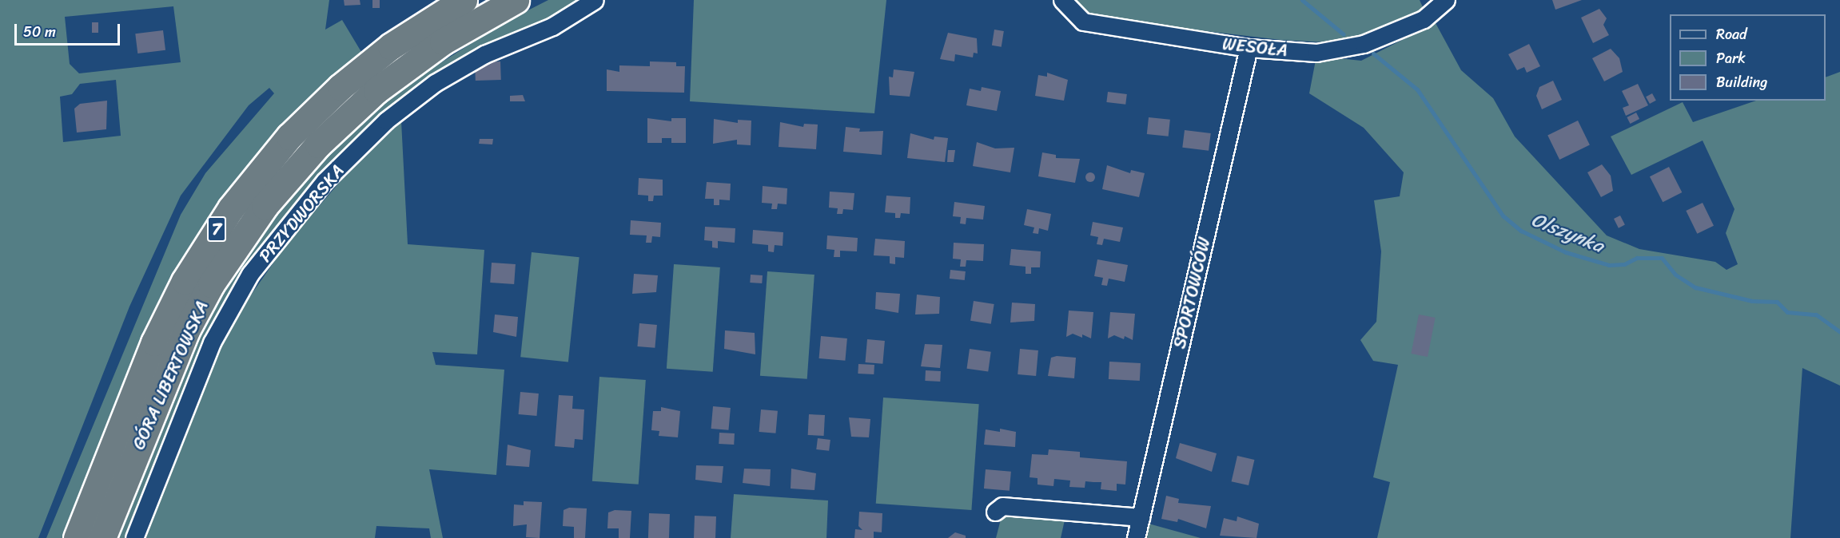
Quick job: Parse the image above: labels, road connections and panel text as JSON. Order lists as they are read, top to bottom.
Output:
{
  "streets": {
    "highway": ["7", "GÓRA LIBERTOWSKA"],
    "street": ["WESOŁA", "PRZYDWORSKA", "SPORTOWCÓW"]
  },
  "crossings": [
    ["WESOŁA", "SPORTOWCÓW"]
  ],
  "water": ["Olszynka"],
  "legend": ["Road", "Park", "Building"],
  "scale_bar": "50 m"
}
